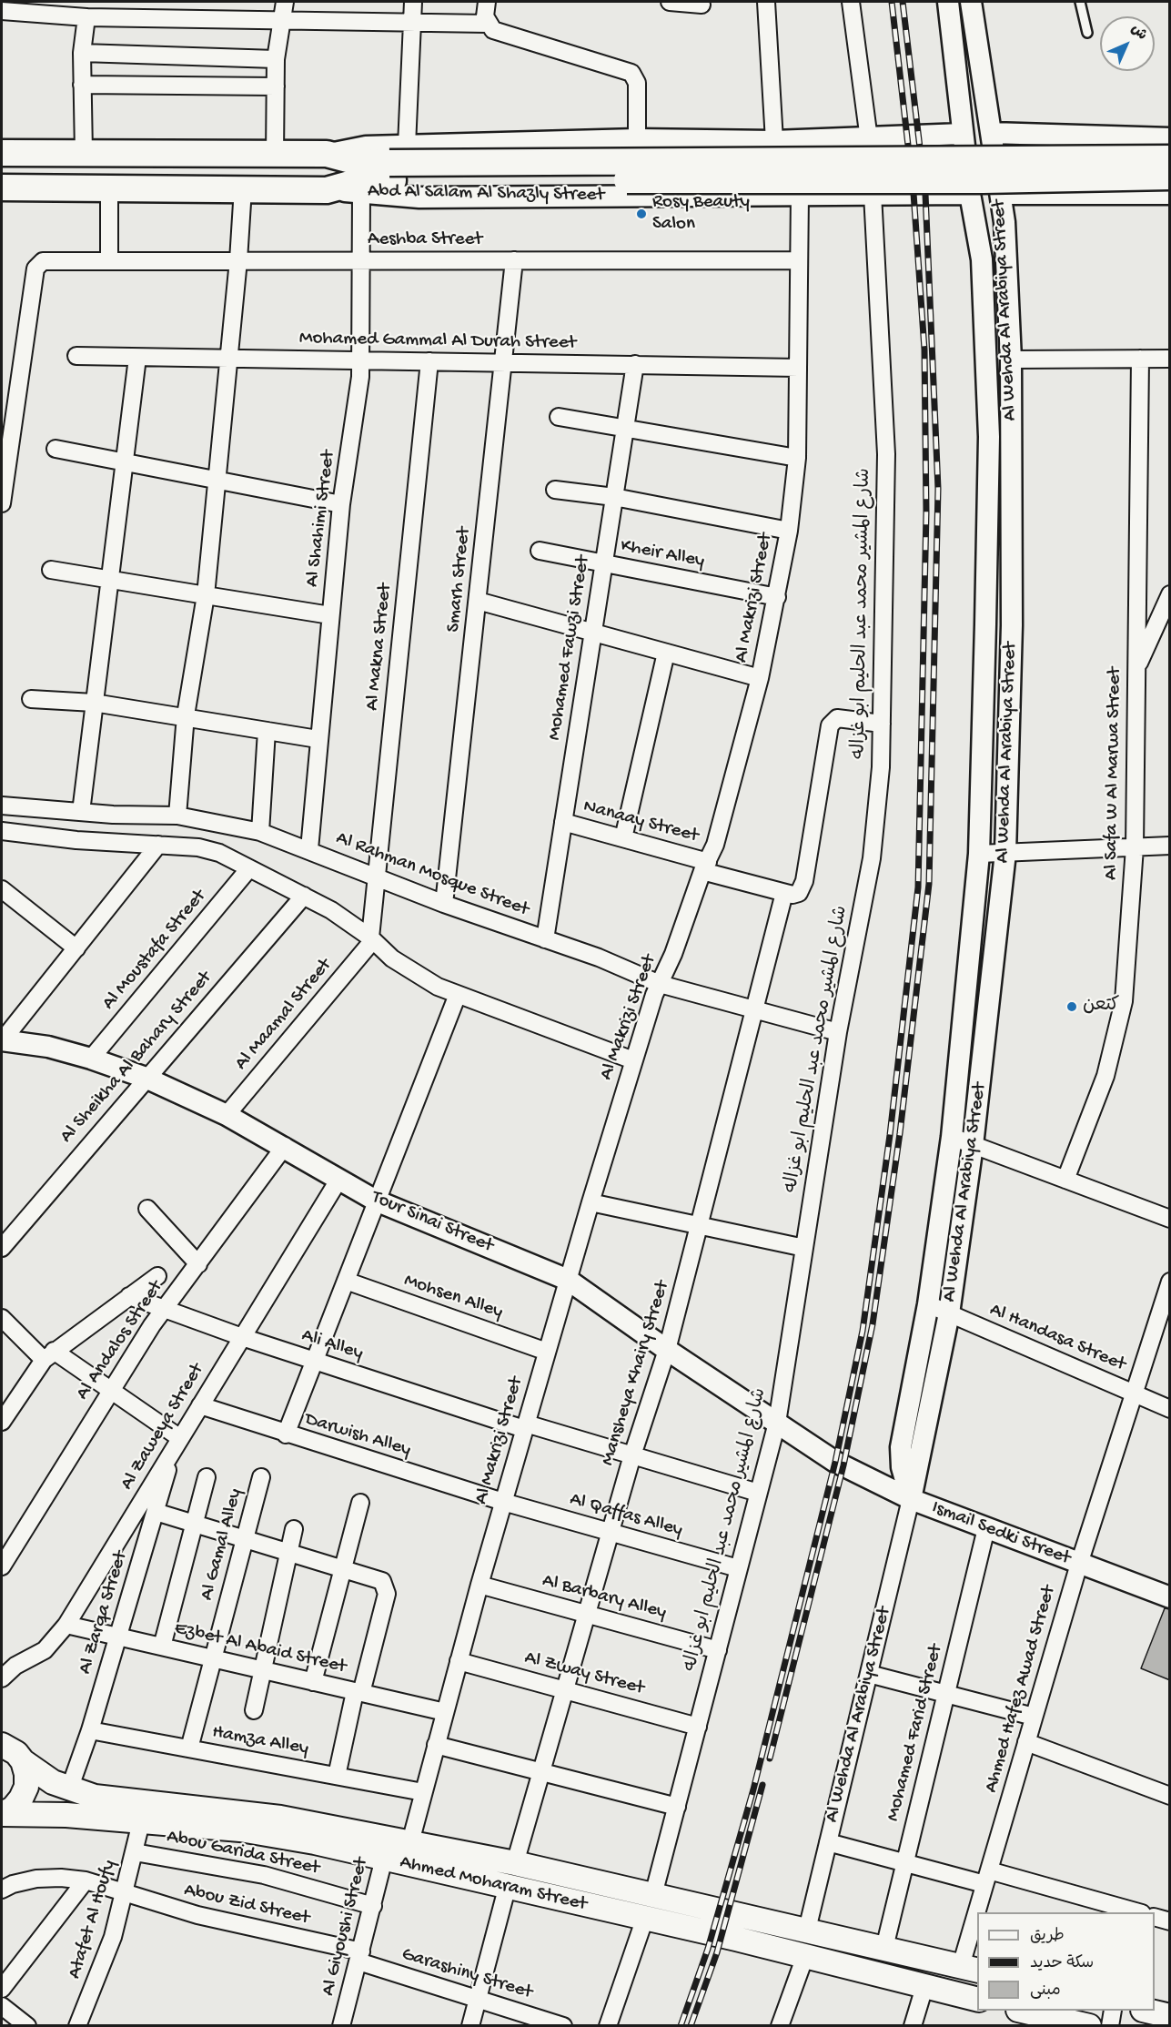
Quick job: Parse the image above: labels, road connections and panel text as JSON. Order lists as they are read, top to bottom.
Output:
{
  "streets": {
    "main road": ["Abd Al Salam Al Shazly Street", "Ahmed Moharam Street"],
    "street": [
      "Aeshba Street",
      "Al Wehda Al Arabiya Street",
      "Mohamed Gammal Al Durah Street",
      "Al Shahimi Street",
      "Kheir Alley",
      "Smarh Street",
      "Al Makrizi Street",
      "شارع المشير محمد عبد الحليم ابو غزاله",
      "Al Makna Street",
      "Mohamed Fawzi Street",
      "Al Safa W Al Marwa Street",
      "Nanaay Street",
      "Al Rahman Mosque Street",
      "Al Moustafa Street",
      "Al Maamal Street",
      "Al Sheikha Al Bahary Street",
      "Tour Sinai Street",
      "Mohsen Alley",
      "Al Handasa Street",
      "Al Andalos Street",
      "Ali Alley",
      "Mansheya Khairy Street",
      "Al Zaweya Street",
      "Darwish Alley",
      "Al Qaffas Alley",
      "Ismail Sedki Street",
      "Al Gamal Alley",
      "Al Barbary Alley",
      "Al Zarqa Street",
      "Ezbet Al Abaid Street",
      "Al Zway Street",
      "Ahmed Hafez Awad Street",
      "Mohamed Farid Street",
      "Hamza Alley",
      "Abou Garida Street",
      "Abou Zid Street",
      "Atafet Al Houfy",
      "Al Giyoushi Street",
      "Garashiny Street"
    ]
  },
  "crossings": [
    ["Abd Al Salam Al Shazly Street", "Al Wehda Al Arabiya Street"],
    ["Abd Al Salam Al Shazly Street", "Al Shahimi Street"],
    ["Abd Al Salam Al Shazly Street", "Al Makrizi Street"],
    ["Abd Al Salam Al Shazly Street", "شارع المشير محمد عبد الحليم ابو غزاله"],
    ["Aeshba Street", "Al Shahimi Street"],
    ["Aeshba Street", "Smarh Street"],
    ["Aeshba Street", "Al Makrizi Street"],
    ["Al Wehda Al Arabiya Street", "Al Handasa Street"],
    ["Al Wehda Al Arabiya Street", "Ismail Sedki Street"],
    ["Al Wehda Al Arabiya Street", "Ahmed Moharam Street"],
    ["Mohamed Gammal Al Durah Street", "Al Shahimi Street"],
    ["Mohamed Gammal Al Durah Street", "Smarh Street"],
    ["Mohamed Gammal Al Durah Street", "Al Makrizi Street"],
    ["Mohamed Gammal Al Durah Street", "Al Makna Street"],
    ["Mohamed Gammal Al Durah Street", "Mohamed Fawzi Street"],
    ["Al Shahimi Street", "Al Rahman Mosque Street"],
    ["Kheir Alley", "Al Makrizi Street"],
    ["Kheir Alley", "Mohamed Fawzi Street"],
    ["Smarh Street", "Al Rahman Mosque Street"],
    ["Al Makrizi Street", "Nanaay Street"],
    ["Al Makrizi Street", "Al Rahman Mosque Street"],
    ["Al Makrizi Street", "Tour Sinai Street"],
    ["Al Makrizi Street", "Mohsen Alley"],
    ["Al Makrizi Street", "Ali Alley"],
    ["Al Makrizi Street", "Darwish Alley"],
    ["Al Makrizi Street", "Al Qaffas Alley"],
    ["Al Makrizi Street", "Al Barbary Alley"],
    ["Al Makrizi Street", "Ezbet Al Abaid Street"],
    ["Al Makrizi Street", "Al Zway Street"],
    ["Al Makrizi Street", "Hamza Alley"],
    ["Al Makrizi Street", "Ahmed Moharam Street"],
    ["Al Makrizi Street", "Al Giyoushi Street"],
    ["شارع المشير محمد عبد الحليم ابو غزاله", "Al Rahman Mosque Street"],
    ["شارع المشير محمد عبد الحليم ابو غزاله", "Tour Sinai Street"],
    ["شارع المشير محمد عبد الحليم ابو غزاله", "Ali Alley"],
    ["شارع المشير محمد عبد الحليم ابو غزاله", "Al Qaffas Alley"],
    ["شارع المشير محمد عبد الحليم ابو غزاله", "Al Barbary Alley"],
    ["شارع المشير محمد عبد الحليم ابو غزاله", "Al Zway Street"],
    ["شارع المشير محمد عبد الحليم ابو غزاله", "Ahmed Moharam Street"],
    ["Al Makna Street", "Al Rahman Mosque Street"],
    ["Al Makna Street", "Al Maamal Street"],
    ["Mohamed Fawzi Street", "Nanaay Street"],
    ["Mohamed Fawzi Street", "Al Rahman Mosque Street"],
    ["Nanaay Street", "Mansheya Khairy Street"],
    ["Al Rahman Mosque Street", "Mansheya Khairy Street"],
    ["Al Moustafa Street", "Tour Sinai Street"],
    ["Al Maamal Street", "Tour Sinai Street"],
    ["Al Sheikha Al Bahary Street", "Tour Sinai Street"],
    ["Tour Sinai Street", "Al Andalos Street"],
    ["Tour Sinai Street", "Mansheya Khairy Street"],
    ["Tour Sinai Street", "Al Zaweya Street"],
    ["Tour Sinai Street", "Ismail Sedki Street"],
    ["Al Handasa Street", "Ahmed Hafez Awad Street"],
    ["Al Andalos Street", "Ali Alley"],
    ["Ali Alley", "Mansheya Khairy Street"],
    ["Ali Alley", "Al Zaweya Street"],
    ["Mansheya Khairy Street", "Al Qaffas Alley"],
    ["Mansheya Khairy Street", "Al Barbary Alley"],
    ["Mansheya Khairy Street", "Al Zway Street"],
    ["Mansheya Khairy Street", "Ahmed Moharam Street"],
    ["Al Zaweya Street", "Darwish Alley"],
    ["Al Zaweya Street", "Al Zarqa Street"],
    ["Al Zaweya Street", "Ezbet Al Abaid Street"],
    ["Darwish Alley", "Al Qaffas Alley"],
    ["Ismail Sedki Street", "Ahmed Hafez Awad Street"],
    ["Ismail Sedki Street", "Mohamed Farid Street"],
    ["Al Gamal Alley", "Ezbet Al Abaid Street"],
    ["Al Gamal Alley", "Hamza Alley"],
    ["Al Zarqa Street", "Ezbet Al Abaid Street"],
    ["Al Zarqa Street", "Hamza Alley"],
    ["Al Zarqa Street", "Ahmed Moharam Street"],
    ["Ahmed Hafez Awad Street", "Ahmed Moharam Street"],
    ["Mohamed Farid Street", "Ahmed Moharam Street"],
    ["Abou Garida Street", "Atafet Al Houfy"],
    ["Abou Garida Street", "Al Giyoushi Street"],
    ["Ahmed Moharam Street", "Atafet Al Houfy"],
    ["Ahmed Moharam Street", "Al Giyoushi Street"],
    ["Abou Zid Street", "Atafet Al Houfy"],
    ["Abou Zid Street", "Al Giyoushi Street"],
    ["Abou Zid Street", "Garashiny Street"],
    ["Al Giyoushi Street", "Garashiny Street"]
  ],
  "places": ["Rosy Beauty Salon", "كتعن"],
  "legend": ["طريق", "سكة حديد", "مبنى"],
  "north": "top right"
}
